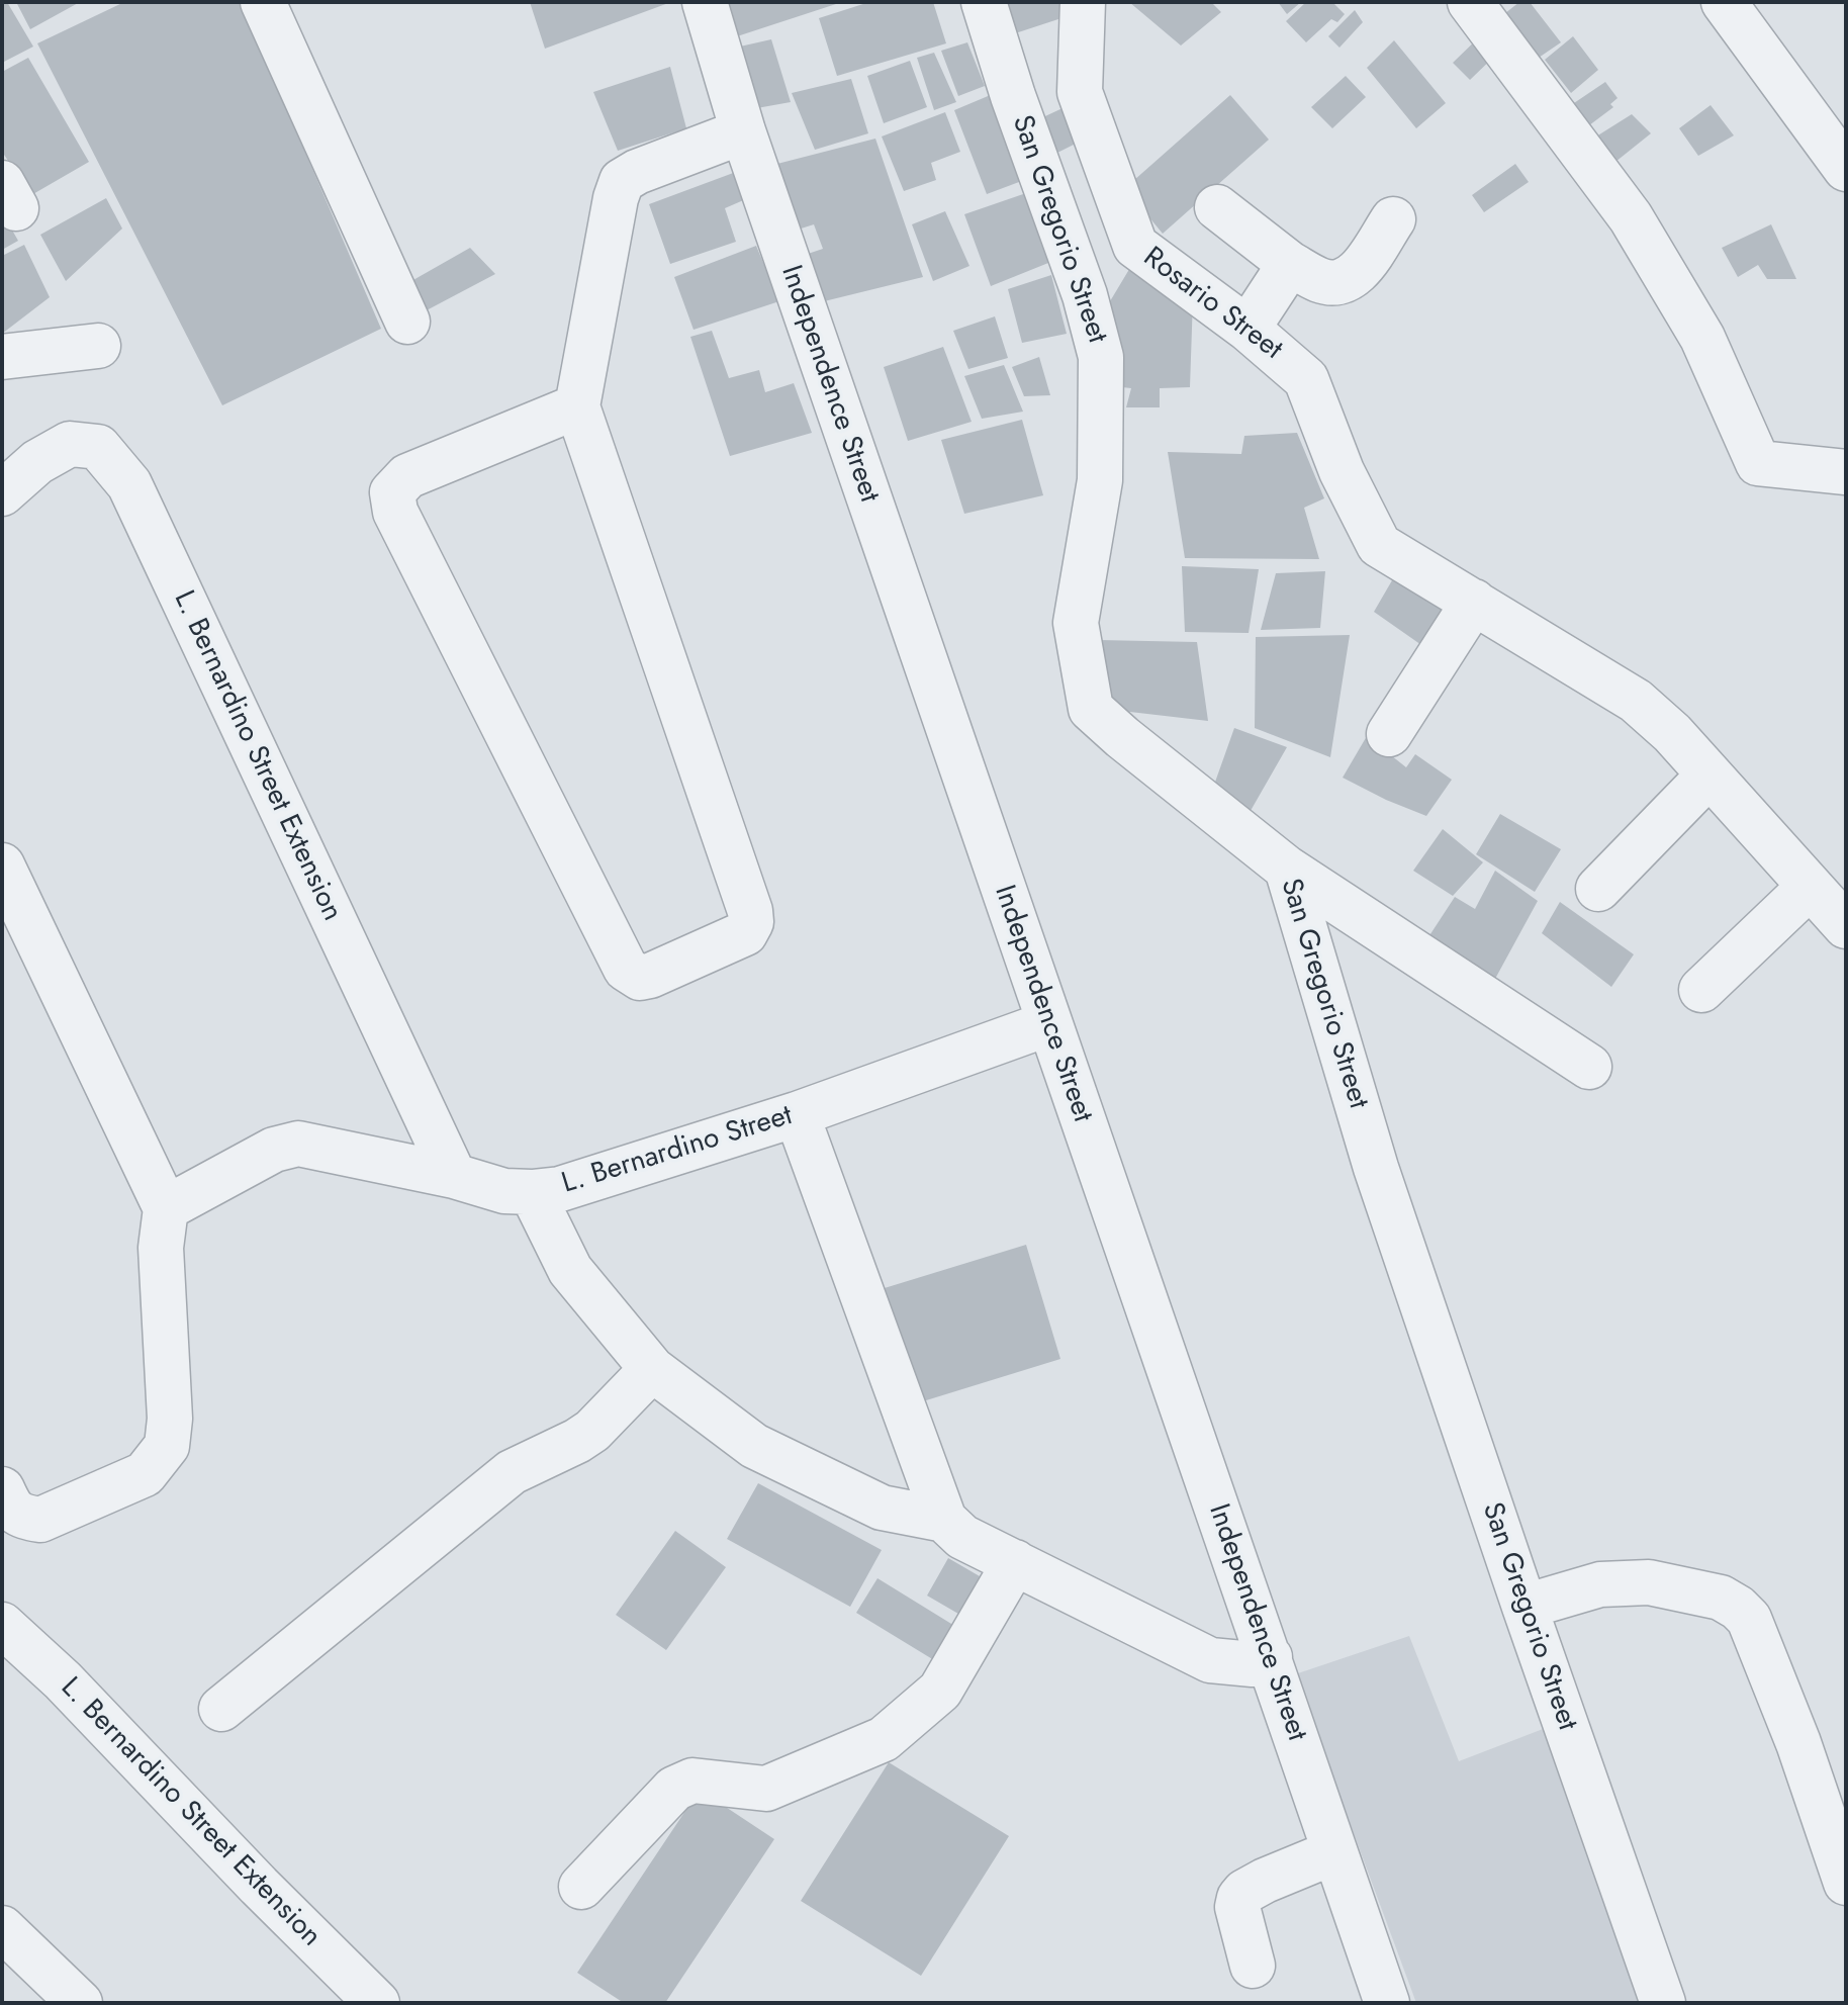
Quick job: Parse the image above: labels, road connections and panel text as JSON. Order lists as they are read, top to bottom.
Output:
{
  "streets": {
    "street": [
      "San Gregorio Street",
      "Rosario Street",
      "Independence Street",
      "L. Bernardino Street Extension",
      "L. Bernardino Street"
    ]
  },
  "crossings": [
    ["Independence Street", "L. Bernardino Street"],
    ["L. Bernardino Street Extension", "L. Bernardino Street"]
  ]
}
